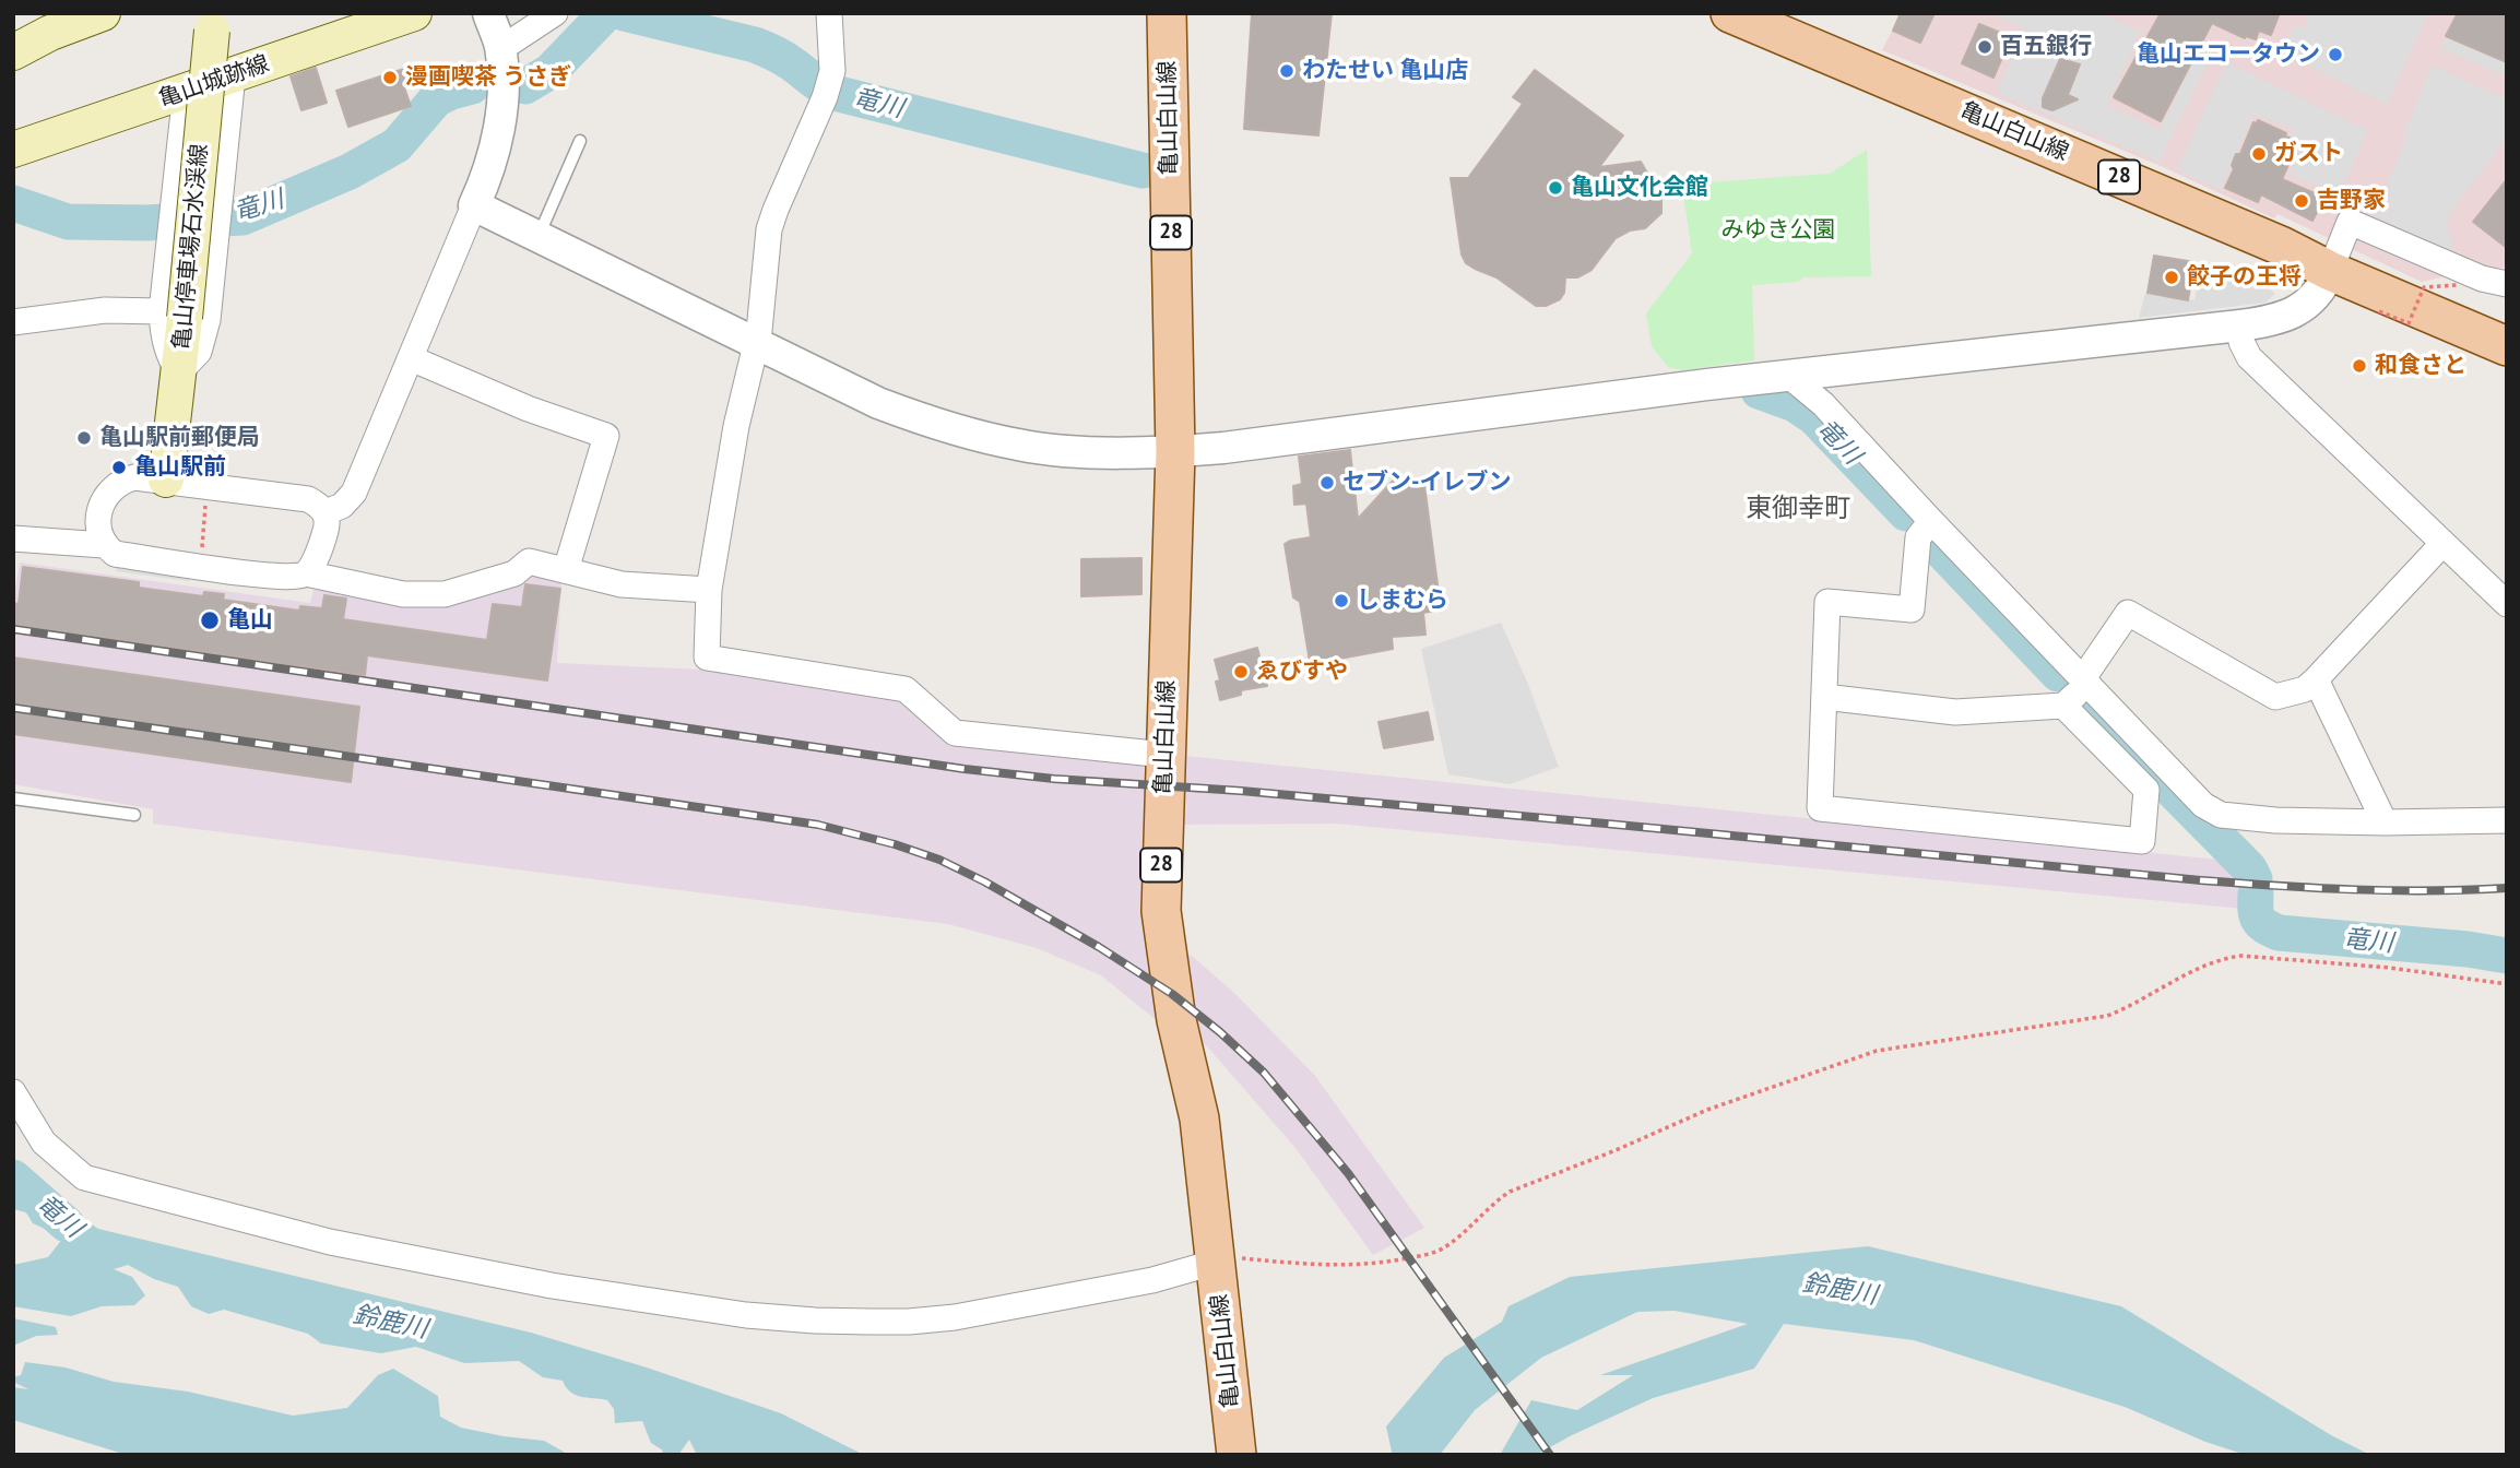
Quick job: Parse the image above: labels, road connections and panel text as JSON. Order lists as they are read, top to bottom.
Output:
{
  "streets": {
    "main road": [
      "亀山城跡線",
      "亀山白山線",
      "28",
      "亀山停車場石水渓線"
    ]
  },
  "districts": ["東御幸町"],
  "water": ["竜川", "鈴鹿川"],
  "parks": ["みゆき公園"],
  "places": [
    "百五銀行",
    "亀山エコータウン",
    "わたせい 亀山店",
    "漫画喫茶 うさぎ",
    "ガスト",
    "亀山文化会館",
    "吉野家",
    "餃子の王将",
    "和食さと",
    "亀山駅前郵便局",
    "亀山駅前",
    "セブン-イレブン",
    "しまむら",
    "亀山",
    "ゑびすや"
  ]
}
